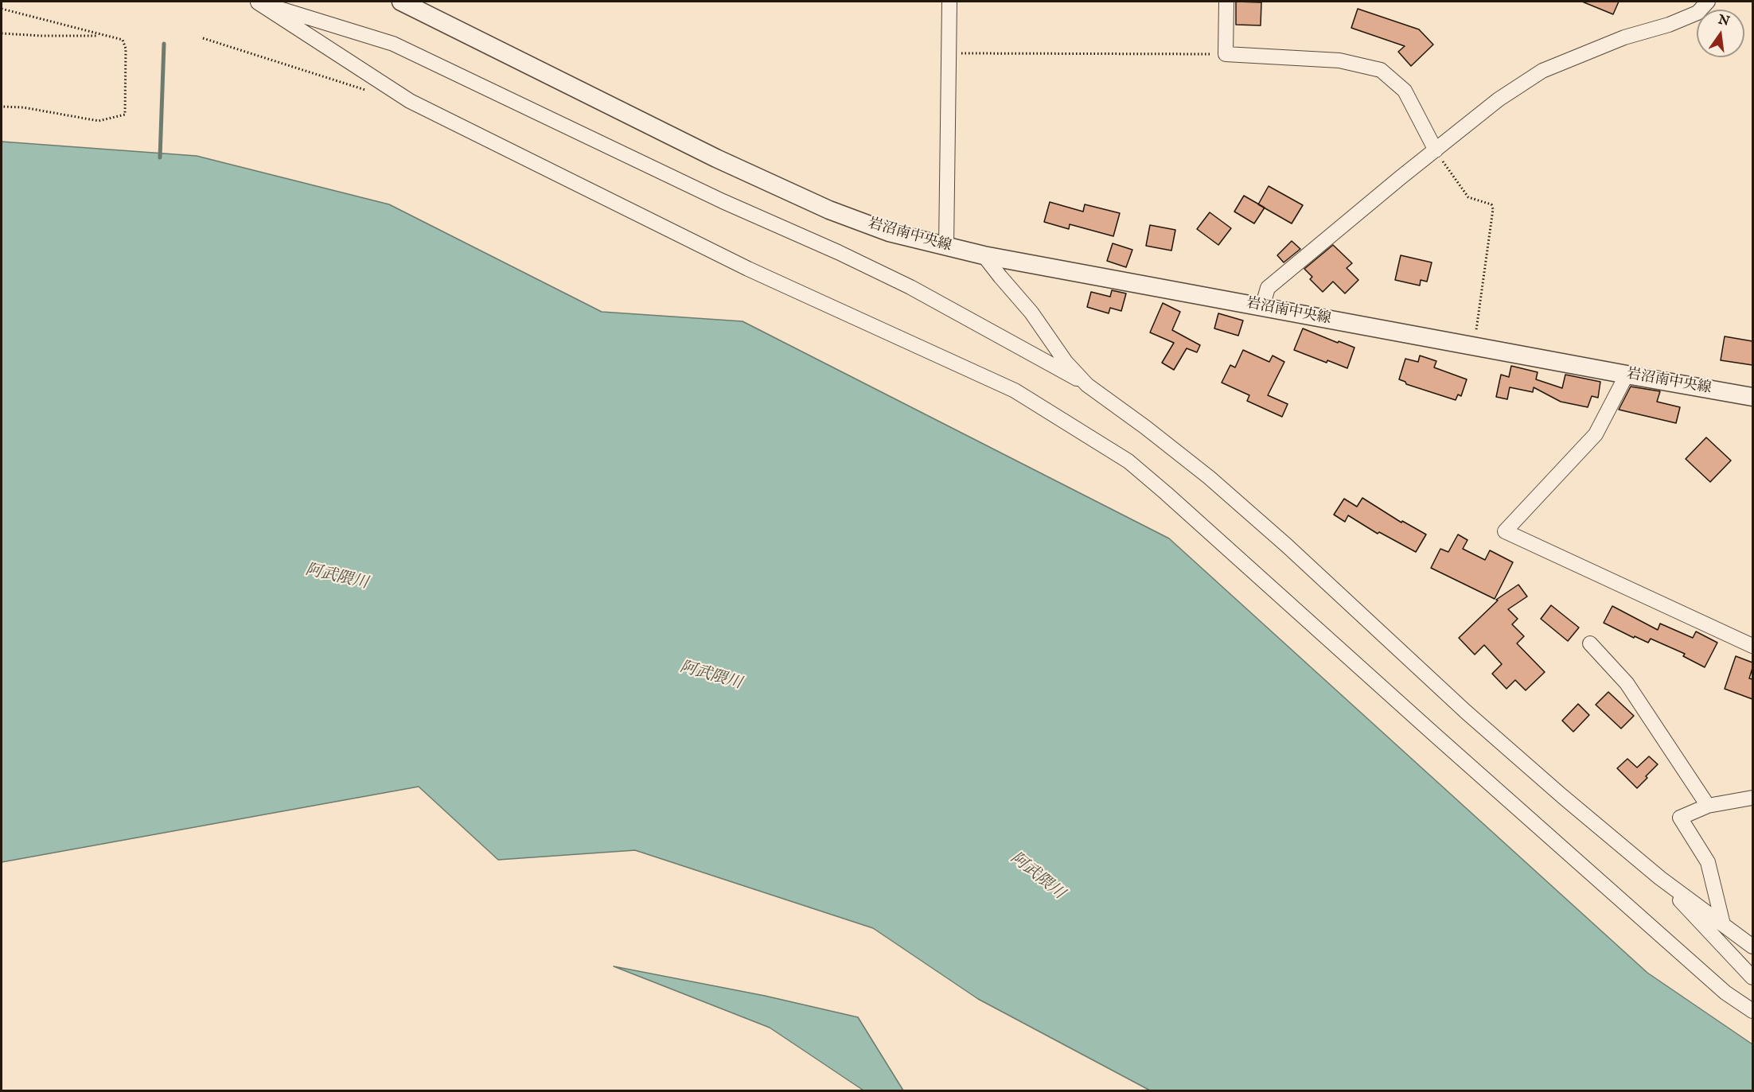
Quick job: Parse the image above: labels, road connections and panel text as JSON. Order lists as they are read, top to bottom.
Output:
{
  "streets": {
    "street": ["岩沼南中央線"]
  },
  "water": ["阿武隈川"],
  "north": "top"
}
